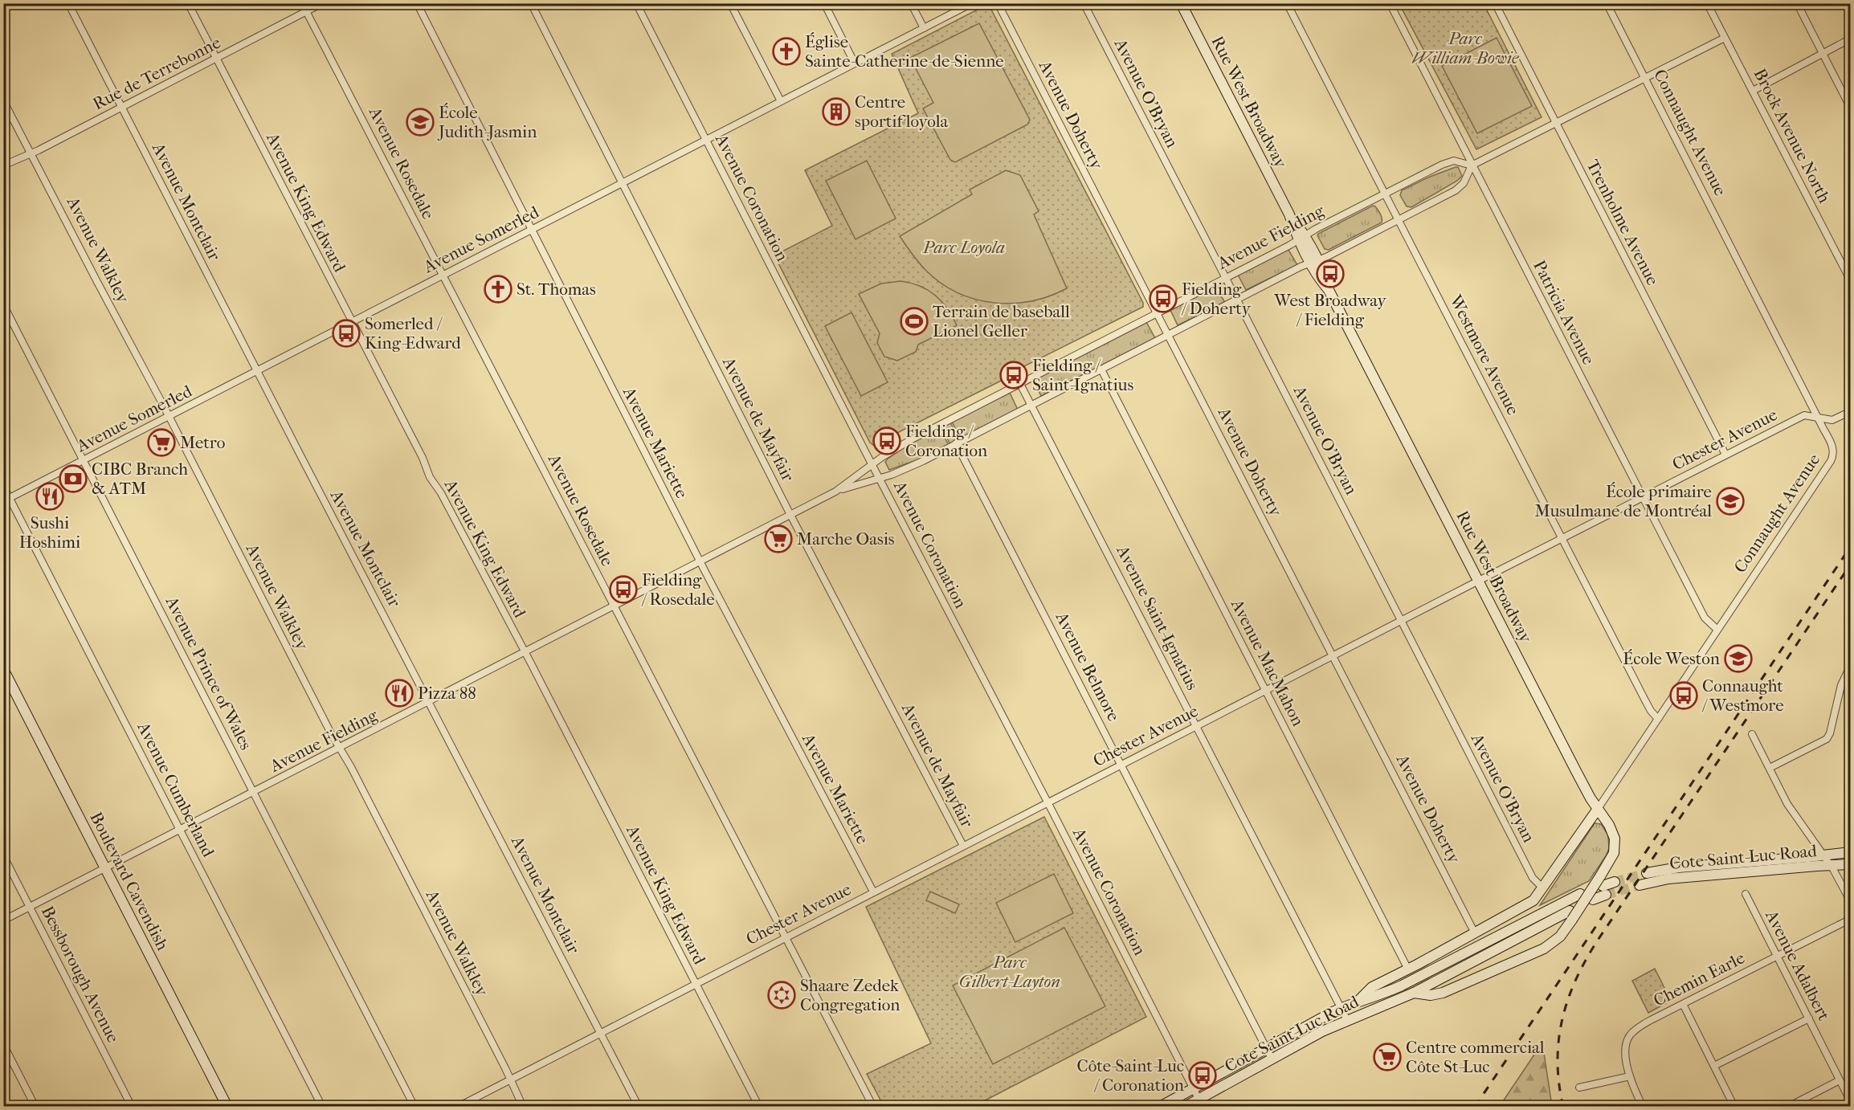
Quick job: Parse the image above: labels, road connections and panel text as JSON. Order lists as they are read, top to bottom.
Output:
{
  "streets": {
    "main road": [
      "Rue West Broadway",
      "Connaught Avenue",
      "Cote Saint-Luc Road",
      "Boulevard Cavendish"
    ],
    "street": [
      "Rue de Terrebonne",
      "Avenue O'Bryan",
      "Avenue Doherty",
      "Brock Avenue North",
      "Avenue Rosedale",
      "Avenue Coronation",
      "Avenue Montclair",
      "Avenue King Edward",
      "Trenholme Avenue",
      "Avenue Fielding",
      "Avenue Somerled",
      "Avenue Walkley",
      "Patricia Avenue",
      "Westmore Avenue",
      "Avenue de Mayfair",
      "Chester Avenue",
      "Avenue Mariette",
      "Avenue Saint-Ignatius",
      "Avenue MacMahon",
      "Avenue Belmore",
      "Avenue Prince of Wales",
      "Avenue Cumberland",
      "Avenue Adalbert",
      "Bessborough Avenue",
      "Chemin Earle"
    ]
  },
  "crossings": [
    ["Rue de Terrebonne", "Avenue Rosedale"],
    ["Rue de Terrebonne", "Avenue Montclair"],
    ["Rue de Terrebonne", "Avenue King Edward"],
    ["Rue de Terrebonne", "Avenue Walkley"],
    ["Avenue O'Bryan", "Connaught Avenue"],
    ["Avenue O'Bryan", "Avenue Fielding"],
    ["Avenue O'Bryan", "Chester Avenue"],
    ["Avenue O'Bryan", "Cote Saint-Luc Road"],
    ["Rue West Broadway", "Connaught Avenue"],
    ["Rue West Broadway", "Avenue Fielding"],
    ["Rue West Broadway", "Chester Avenue"],
    ["Rue West Broadway", "Cote Saint-Luc Road"],
    ["Avenue Doherty", "Avenue Fielding"],
    ["Avenue Doherty", "Chester Avenue"],
    ["Avenue Doherty", "Cote Saint-Luc Road"],
    ["Connaught Avenue", "Patricia Avenue"],
    ["Connaught Avenue", "Westmore Avenue"],
    ["Connaught Avenue", "Chester Avenue"],
    ["Connaught Avenue", "Cote Saint-Luc Road"],
    ["Avenue Rosedale", "Avenue Fielding"],
    ["Avenue Rosedale", "Avenue Somerled"],
    ["Avenue Rosedale", "Chester Avenue"],
    ["Avenue Coronation", "Avenue Fielding"],
    ["Avenue Coronation", "Avenue Somerled"],
    ["Avenue Coronation", "Chester Avenue"],
    ["Avenue Coronation", "Cote Saint-Luc Road"],
    ["Avenue Montclair", "Avenue Fielding"],
    ["Avenue Montclair", "Avenue Somerled"],
    ["Avenue Montclair", "Chester Avenue"],
    ["Avenue King Edward", "Avenue Fielding"],
    ["Avenue King Edward", "Avenue Somerled"],
    ["Avenue King Edward", "Chester Avenue"],
    ["Trenholme Avenue", "Chester Avenue"],
    ["Avenue Fielding", "Avenue Walkley"],
    ["Avenue Fielding", "Patricia Avenue"],
    ["Avenue Fielding", "Westmore Avenue"],
    ["Avenue Fielding", "Avenue de Mayfair"],
    ["Avenue Fielding", "Avenue Mariette"],
    ["Avenue Fielding", "Avenue Saint-Ignatius"],
    ["Avenue Fielding", "Avenue MacMahon"],
    ["Avenue Fielding", "Avenue Belmore"],
    ["Avenue Fielding", "Avenue Prince of Wales"],
    ["Avenue Fielding", "Avenue Cumberland"],
    ["Avenue Fielding", "Boulevard Cavendish"],
    ["Avenue Fielding", "Bessborough Avenue"],
    ["Avenue Somerled", "Avenue Walkley"],
    ["Avenue Somerled", "Avenue de Mayfair"],
    ["Avenue Somerled", "Avenue Mariette"],
    ["Avenue Somerled", "Avenue Prince of Wales"],
    ["Avenue Somerled", "Avenue Cumberland"],
    ["Avenue Walkley", "Chester Avenue"],
    ["Patricia Avenue", "Chester Avenue"],
    ["Westmore Avenue", "Chester Avenue"],
    ["Avenue de Mayfair", "Chester Avenue"],
    ["Chester Avenue", "Avenue Mariette"],
    ["Chester Avenue", "Avenue Saint-Ignatius"],
    ["Chester Avenue", "Avenue MacMahon"],
    ["Chester Avenue", "Avenue Belmore"],
    ["Avenue Saint-Ignatius", "Cote Saint-Luc Road"],
    ["Avenue MacMahon", "Cote Saint-Luc Road"],
    ["Avenue Belmore", "Cote Saint-Luc Road"],
    ["Avenue Adalbert", "Chemin Earle"]
  ],
  "parks": ["Parc William-Bowie", "Parc Loyola", "Parc Gilbert-Layton"],
  "places": {
    "church": ["Église Sainte-Catherine-de-Sienne", "St. Thomas"],
    "building": ["Centre sportif loyola"],
    "school or university": ["École Judith-Jasmin", "École primaire Musulmane de Montréal", "École Weston"],
    "bus stop": [
      "West Broadway / Fielding",
      "Fielding / Doherty",
      "Somerled / King-Edward",
      "Fielding / Saint-Ignatius",
      "Fielding / Coronation",
      "Fielding / Rosedale",
      "Connaught / Westmore",
      "Côte-Saint-Luc / Coronation"
    ],
    "sports": ["Terrain de baseball Lionel Geller"],
    "supermarket": ["Metro", "Marche Oasis", "Centre commercial Côte St-Luc"],
    "bank": ["CIBC Branch & ATM"],
    "restaurant": ["Sushi Hoshimi", "Pizza 88"],
    "synagogue": ["Shaare Zedek Congregation"]
  }
}
